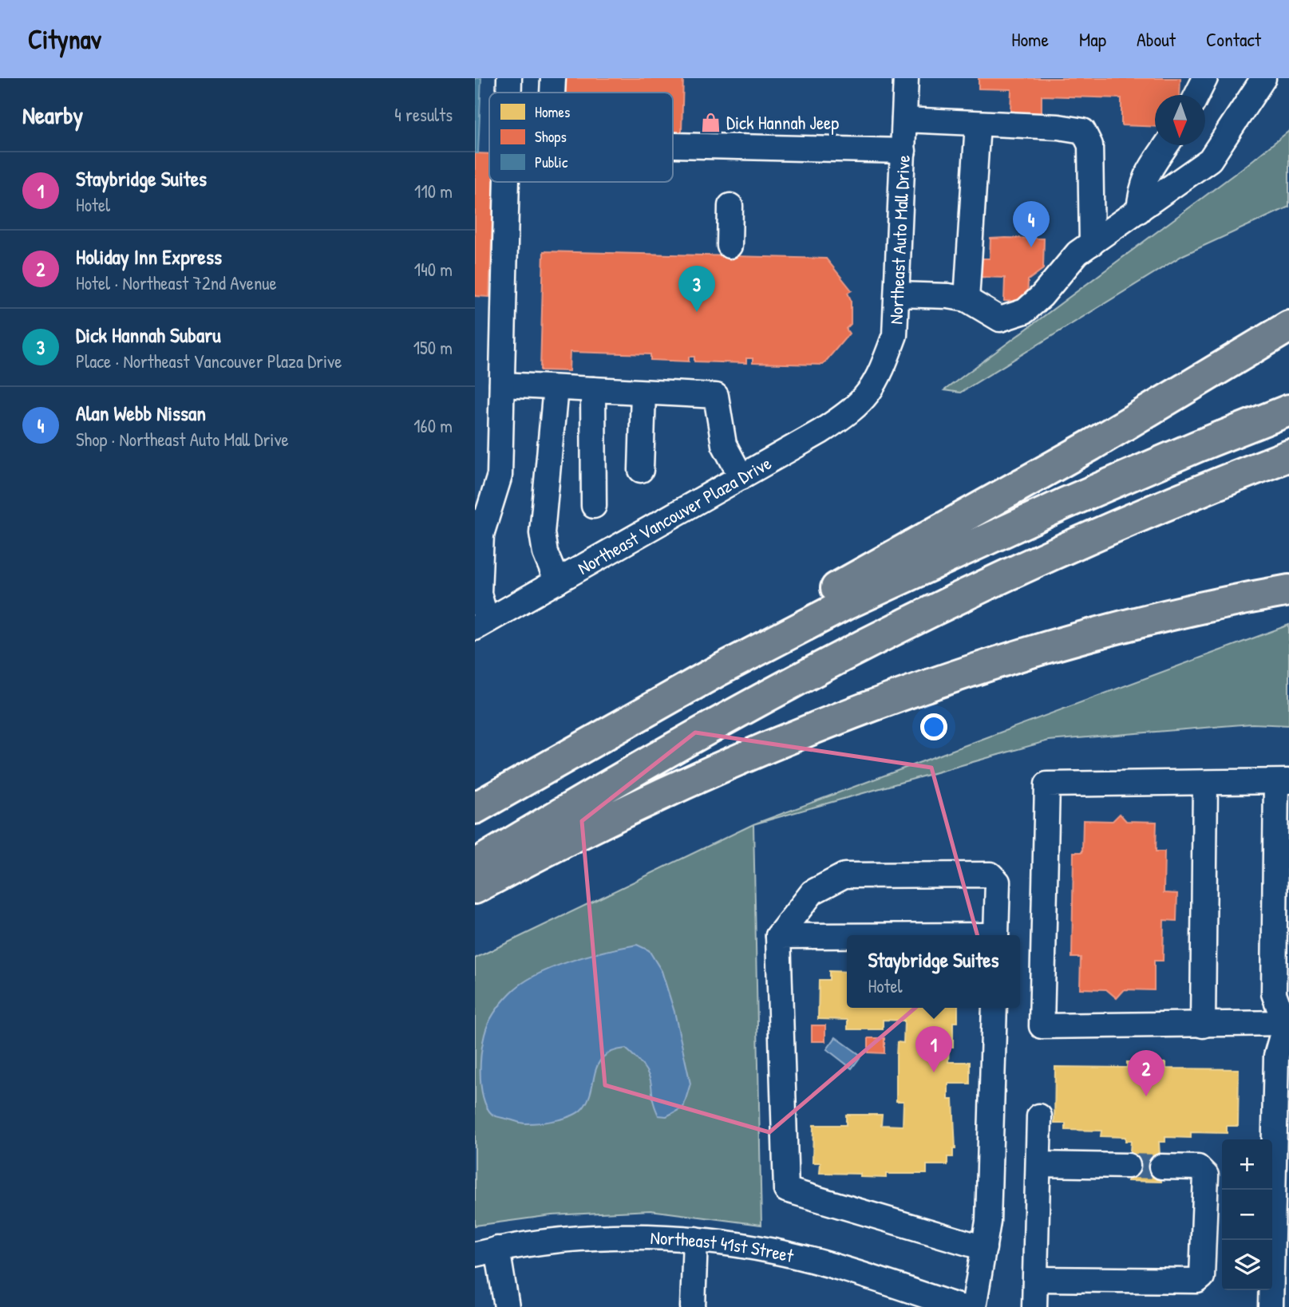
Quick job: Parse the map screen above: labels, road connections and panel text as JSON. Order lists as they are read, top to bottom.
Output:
{
  "streets": {
    "street": ["Northeast Auto Mall Drive", "Northeast Vancouver Plaza Drive", "Northeast 41st Street"]
  },
  "crossings": [
    ["Northeast Auto Mall Drive", "Northeast Vancouver Plaza Drive"]
  ],
  "places": {
    "shop": ["Dick Hannah Jeep"]
  },
  "legend": ["Homes", "Shops", "Public"],
  "north": "bottom",
  "page": {
    "header": "Citynav",
    "nav": [
      "Home",
      "Map",
      "About",
      "Contact"
    ],
    "heading": ["Nearby", "4 results"],
    "list": [
      {
        "mark": "1",
        "name": "Staybridge Suites",
        "note": "Hotel",
        "value": "110 m"
      },
      {
        "mark": "2",
        "name": "Holiday Inn Express",
        "note": "Hotel · Northeast 72nd Avenue",
        "value": "140 m"
      },
      {
        "mark": "3",
        "name": "Dick Hannah Subaru",
        "note": "Place · Northeast Vancouver Plaza Drive",
        "value": "150 m"
      },
      {
        "mark": "4",
        "name": "Alan Webb Nissan",
        "note": "Shop · Northeast Auto Mall Drive",
        "value": "160 m"
      }
    ],
    "pins": [
      "4",
      "3",
      "1",
      "2"
    ],
    "popup": ["Staybridge Suites", "Hotel"],
    "map_buttons": ["+", "−"]
  }
}
